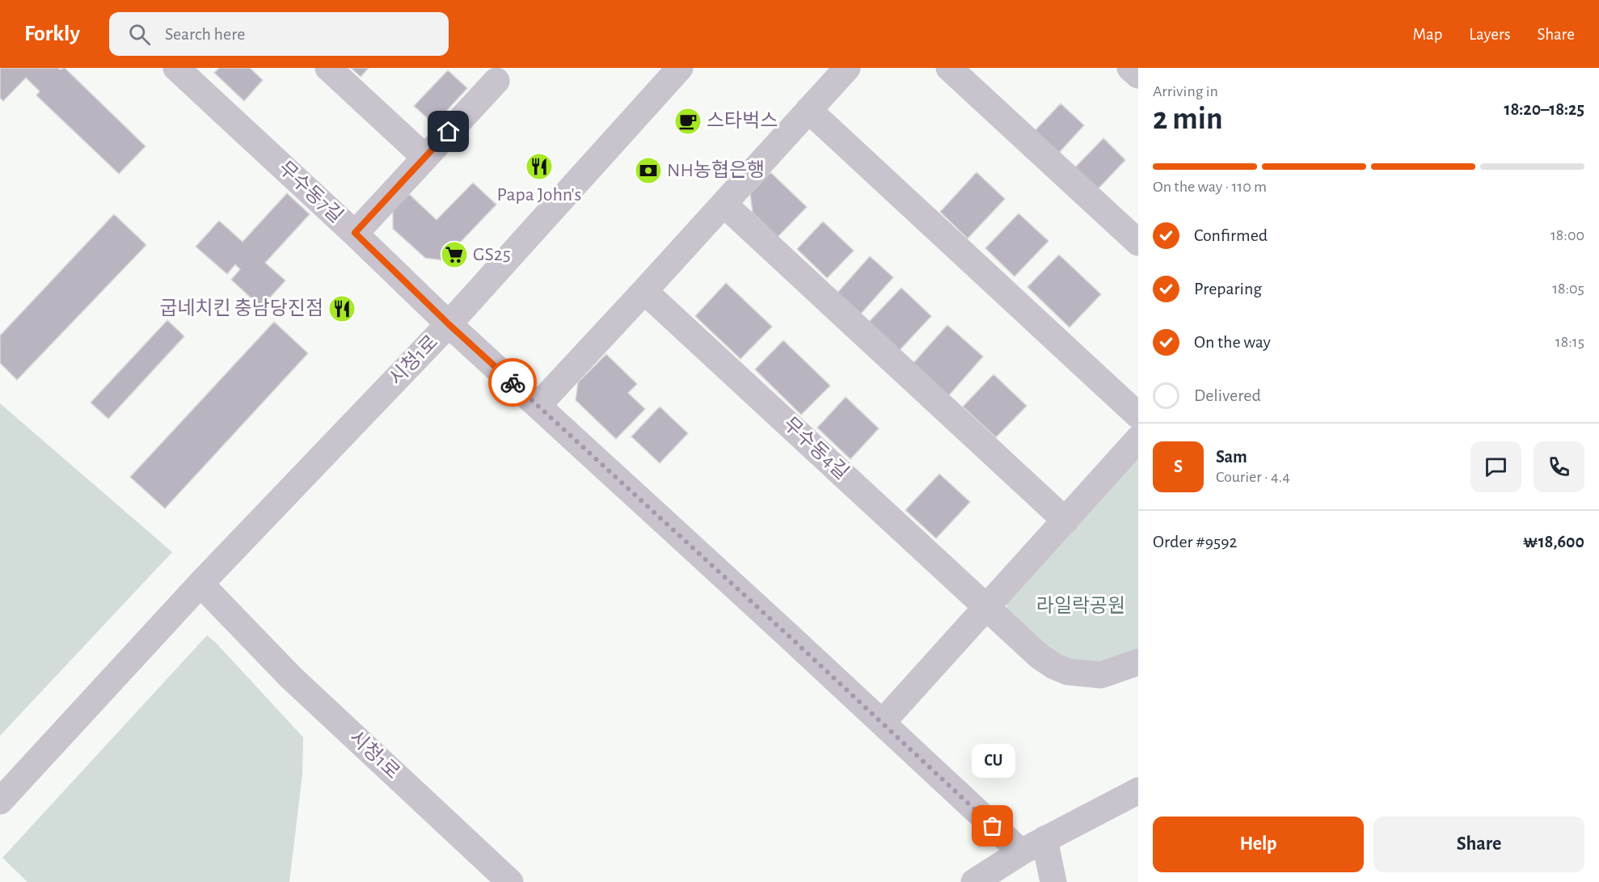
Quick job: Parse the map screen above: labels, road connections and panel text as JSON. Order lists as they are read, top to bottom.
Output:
{
  "streets": {
    "street": ["무수동7길", "시청1로", "무수동4길"]
  },
  "crossings": [
    ["무수동7길", "시청1로"]
  ],
  "parks": ["라일락공원"],
  "places": {
    "cafe": ["스타벅스"],
    "restaurant": ["Papa John's", "굽네치킨 충남당진점"],
    "bank": ["NH농협은행"],
    "supermarket": ["GS25"],
    "other": ["CU"]
  },
  "page": {
    "header": "Forkly",
    "search": "Search here",
    "nav": ["Map", "Layers", "Share"],
    "heading": ["2 min", "Arriving in", "18:20–18:25"],
    "panel": [
      "Sam",
      "Courier · 4.4",
      "Order #9592",
      "₩18,600"
    ],
    "bar": "On the way · 110 m",
    "list": [
      ["Confirmed", "18:00"],
      ["Preparing", "18:05"],
      ["On the way", "18:15"],
      "Delivered"
    ],
    "round": "S",
    "bubble": "CU",
    "buttons": ["Help", "Share"]
  }
}
